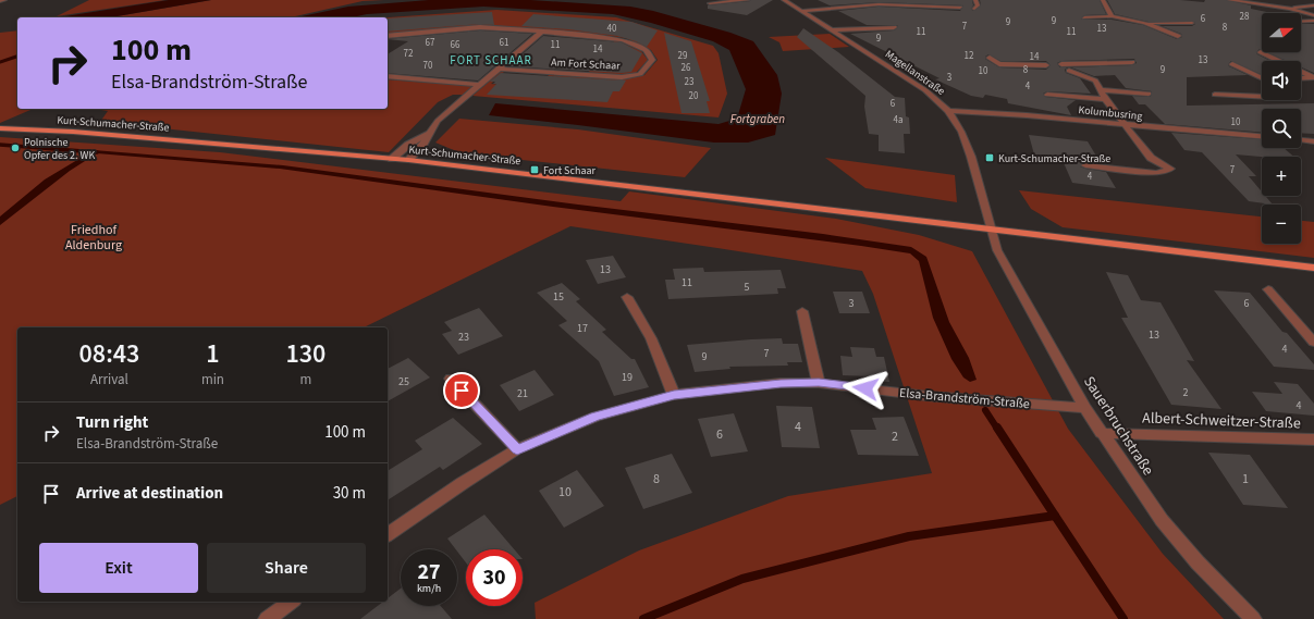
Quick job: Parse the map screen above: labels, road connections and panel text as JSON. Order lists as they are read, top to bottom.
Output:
{
  "streets": {
    "main road": ["Kurt-Schumacher-Straße"],
    "street": [
      "Am Fort Schaar",
      "Magellanstraße",
      "Kolumbusring",
      "Elsa-Brandström-Straße",
      "Albert-Schweitzer-Straße",
      "Sauerbruchstraße"
    ]
  },
  "crossings": [
    ["Magellanstraße", "Kolumbusring"],
    ["Magellanstraße", "Kurt-Schumacher-Straße"],
    ["Magellanstraße", "Sauerbruchstraße"],
    ["Kurt-Schumacher-Straße", "Sauerbruchstraße"],
    ["Elsa-Brandström-Straße", "Sauerbruchstraße"],
    ["Albert-Schweitzer-Straße", "Sauerbruchstraße"]
  ],
  "districts": ["FORT SCHAAR"],
  "water": ["Fortgraben"],
  "parks": ["Friedhof Aldenburg"],
  "places": {
    "other": ["Polnische Opfer des 2. WK"],
    "transit": ["Kurt-Schumacher-Straße", "Fort Schaar"]
  },
  "house_numbers": [
    "28",
    "6",
    "9",
    "9",
    "7",
    "8",
    "40",
    "13",
    "11",
    "11",
    "9",
    "67",
    "61",
    "66",
    "11",
    "14",
    "72",
    "29",
    "12",
    "14",
    "13",
    "70",
    "26",
    "8",
    "9",
    "10",
    "3",
    "23",
    "4",
    "20",
    "6",
    "4a",
    "10",
    "7",
    "4",
    "13",
    "11",
    "5",
    "15",
    "3",
    "6",
    "17",
    "13",
    "23",
    "4",
    "7",
    "9",
    "19",
    "25",
    "2",
    "21",
    "4",
    "4",
    "6",
    "2",
    "8",
    "1",
    "10"
  ],
  "north": "right",
  "page": {
    "map_buttons": ["+", "−"],
    "turn": ["100 m", "Elsa-Brandström-Straße"],
    "eta": [
      "08:43",
      "Arrival",
      "1",
      "min",
      "130",
      "m"
    ],
    "list": [
      {
        "name": "Turn right",
        "note": "Elsa-Brandström-Straße",
        "value": "100 m"
      },
      {
        "name": "Arrive at destination",
        "value": "30 m"
      }
    ],
    "buttons": ["Exit", "Share"],
    "speed": "27 km/h",
    "limit": "30"
  }
}
